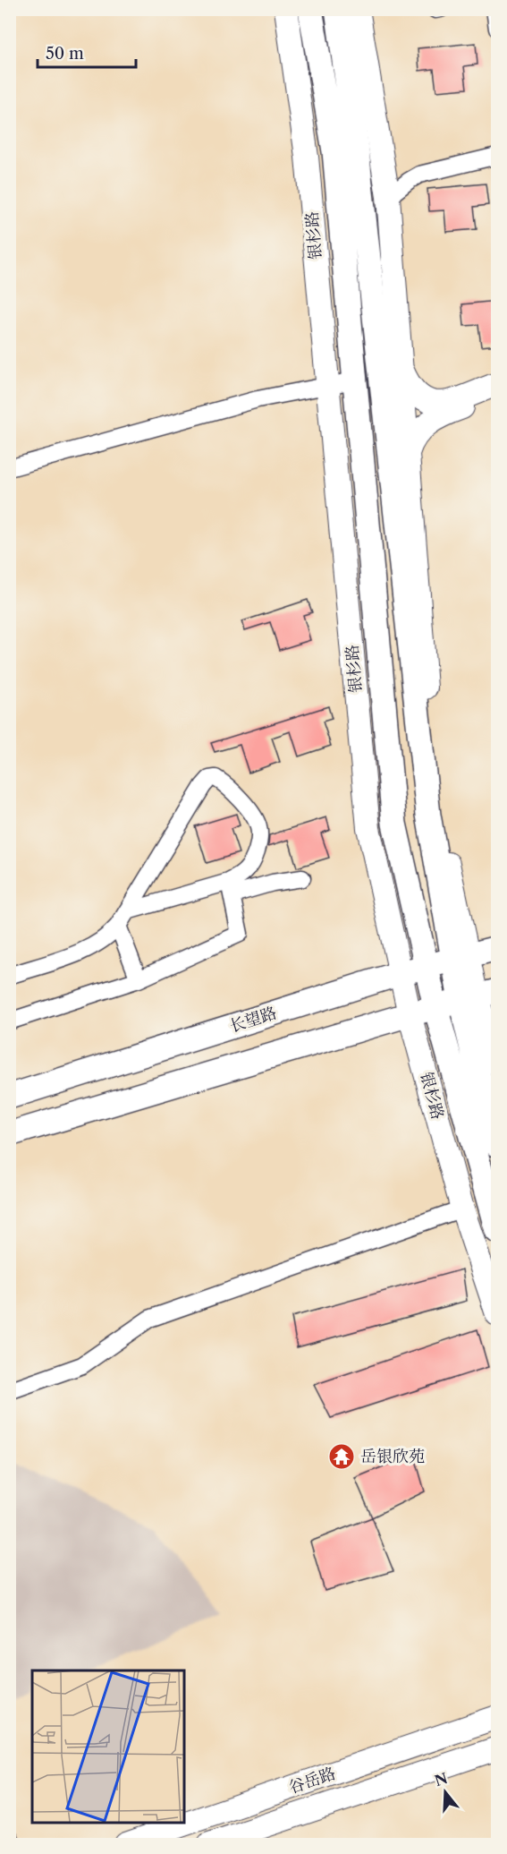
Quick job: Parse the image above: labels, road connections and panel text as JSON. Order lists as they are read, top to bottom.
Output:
{
  "streets": {
    "main road": ["银杉路", "长望路"],
    "street": ["谷岳路"]
  },
  "crossings": [
    ["银杉路", "长望路"]
  ],
  "places": {
    "temple": ["岳银欣苑"]
  },
  "scale_bar": "50 m",
  "north": "top"
}
